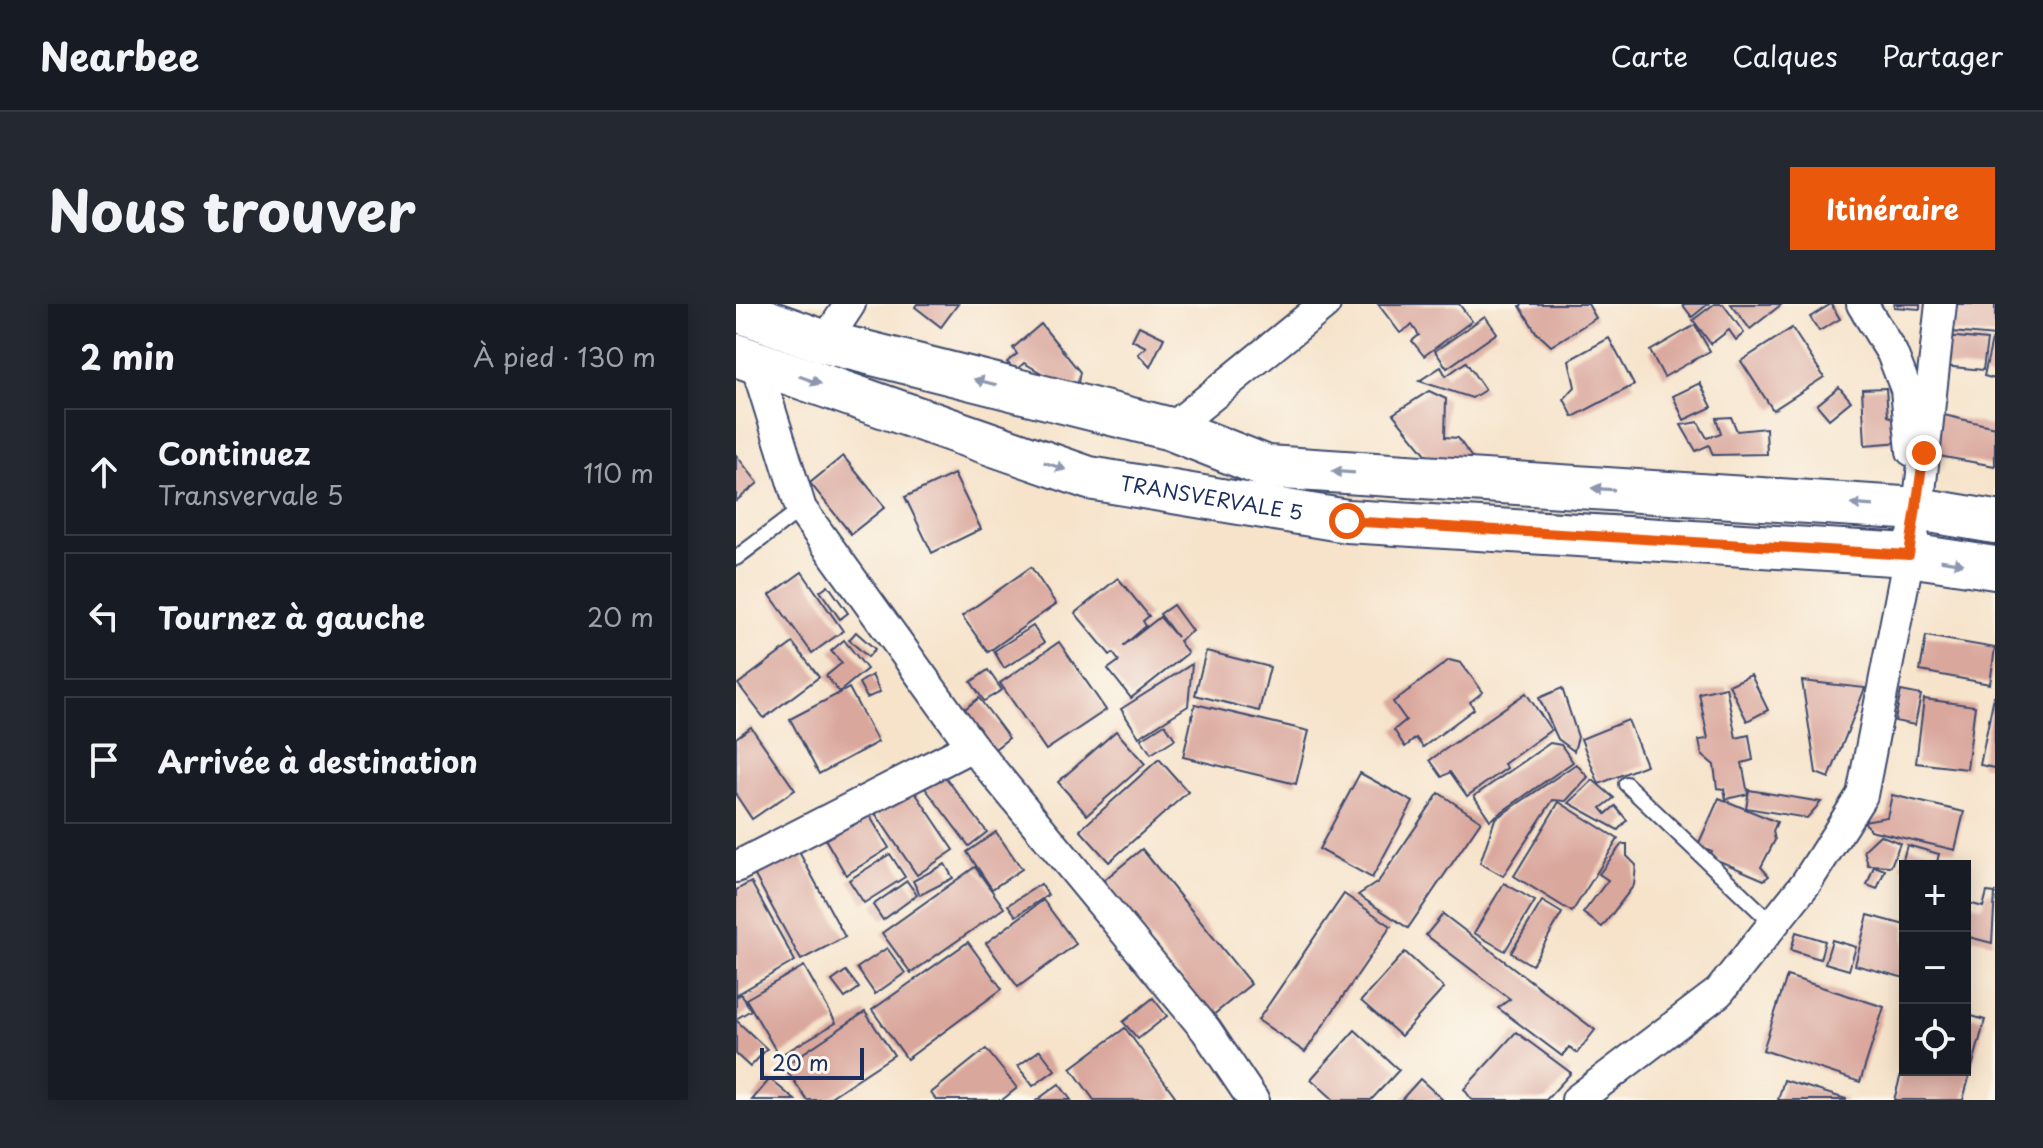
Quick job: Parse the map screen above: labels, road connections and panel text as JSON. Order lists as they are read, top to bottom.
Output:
{
  "streets": {
    "main road": ["TRANSVERVALE 5"]
  },
  "scale_bar": "20 m",
  "page": {
    "header": "Nearbee",
    "nav": ["Carte", "Calques", "Partager"],
    "title": "Nous trouver",
    "buttons": "Itinéraire",
    "heading": ["2 min", "À pied · 130 m"],
    "list": [
      ["Continuez", "Transvervale 5", "110 m"],
      ["Tournez à gauche", "20 m"],
      "Arrivée à destination"
    ],
    "map_buttons": ["+", "−"],
    "scale": "20 m"
  }
}
